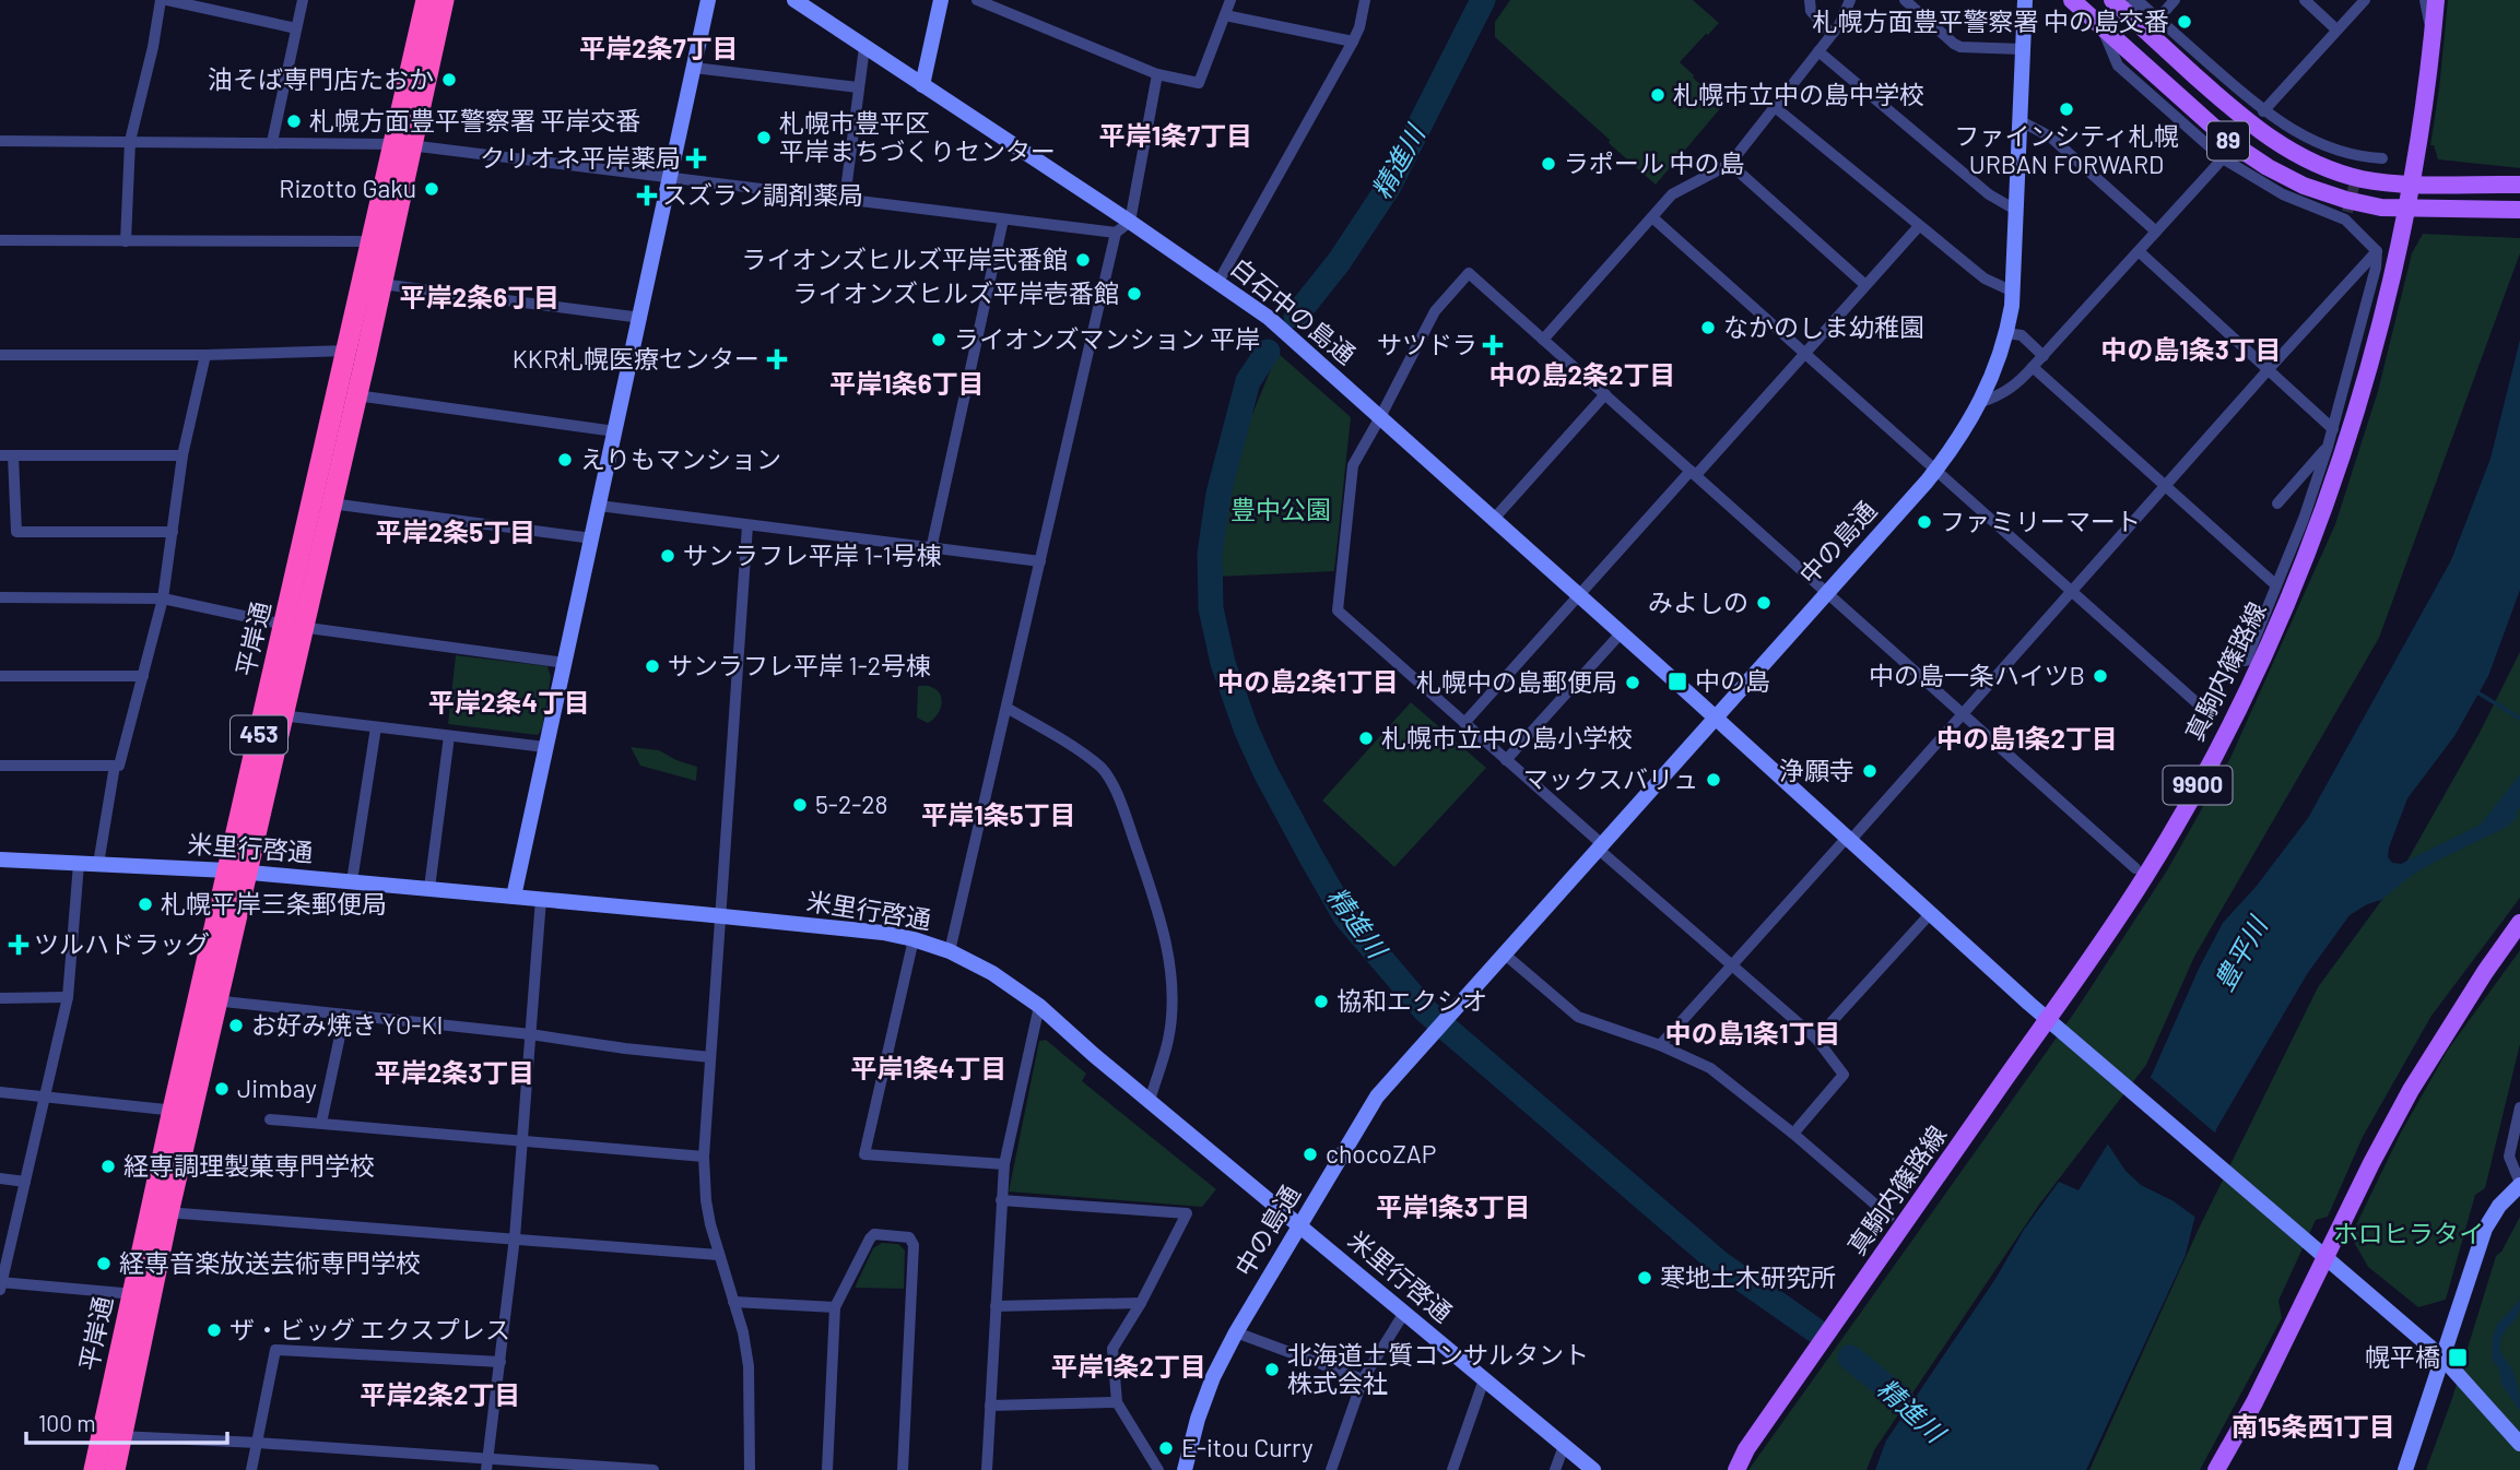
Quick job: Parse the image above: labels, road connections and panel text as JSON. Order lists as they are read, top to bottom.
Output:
{
  "streets": {
    "highway": ["平岸通", "453"],
    "main road": ["89", "真駒内篠路線", "9900"],
    "street": ["白石中の島通", "中の島通", "米里行啓通"]
  },
  "crossings": [
    ["89", "真駒内篠路線"],
    ["白石中の島通", "中の島通"],
    ["白石中の島通", "真駒内篠路線"],
    ["中の島通", "米里行啓通"],
    ["平岸通", "米里行啓通"]
  ],
  "districts": [
    "平岸2条7丁目",
    "平岸1条7丁目",
    "平岸2条6丁目",
    "中の島1条3丁目",
    "中の島2条2丁目",
    "平岸1条6丁目",
    "平岸2条5丁目",
    "中の島2条1丁目",
    "平岸2条4丁目",
    "中の島1条2丁目",
    "平岸1条5丁目",
    "中の島1条1丁目",
    "平岸1条4丁目",
    "平岸2条3丁目",
    "平岸1条3丁目",
    "平岸1条2丁目",
    "平岸2条2丁目",
    "南15条西1丁目"
  ],
  "water": ["精進川", "豊平川"],
  "parks": ["豊中公園", "ホロヒラタイ"],
  "places": {
    "other": [
      "札幌方面豊平警察署 中の島交番",
      "油そば専門店たおか",
      "札幌市立中の島中学校",
      "ファインシティ札幌 URBAN FORWARD",
      "札幌方面豊平警察署 平岸交番",
      "札幌市豊平区 平岸まちづくりセンター",
      "ラポール 中の島",
      "Rizotto Gaku",
      "ライオンズヒルズ平岸弐番館",
      "ライオンズヒルズ平岸壱番館",
      "なかのしま幼稚園",
      "ライオンズマンション 平岸",
      "えりもマンション",
      "ファミリーマート",
      "サンラフレ平岸 1-1号棟",
      "みよしの",
      "サンラフレ平岸 1-2号棟",
      "中の島一条ハイツB",
      "札幌中の島郵便局",
      "札幌市立中の島小学校",
      "浄願寺",
      "マックスバリュ",
      "5-2-28",
      "札幌平岸三条郵便局",
      "協和エクシオ",
      "お好み焼き YO-KI",
      "Jimbay",
      "chocoZAP",
      "経専調理製菓専門学校",
      "経専音楽放送芸術専門学校",
      "寒地土木研究所",
      "ザ・ビッグ エクスプレス",
      "北海道土質コンサルタント 株式会社",
      "E-itou Curry"
    ],
    "health": [
      "クリオネ平岸薬局",
      "スズラン調剤薬局",
      "サツドラ",
      "KKR札幌医療センター",
      "ツルハドラッグ"
    ],
    "transit": ["中の島", "幌平橋"]
  },
  "scale_bar": "100 m"
}
